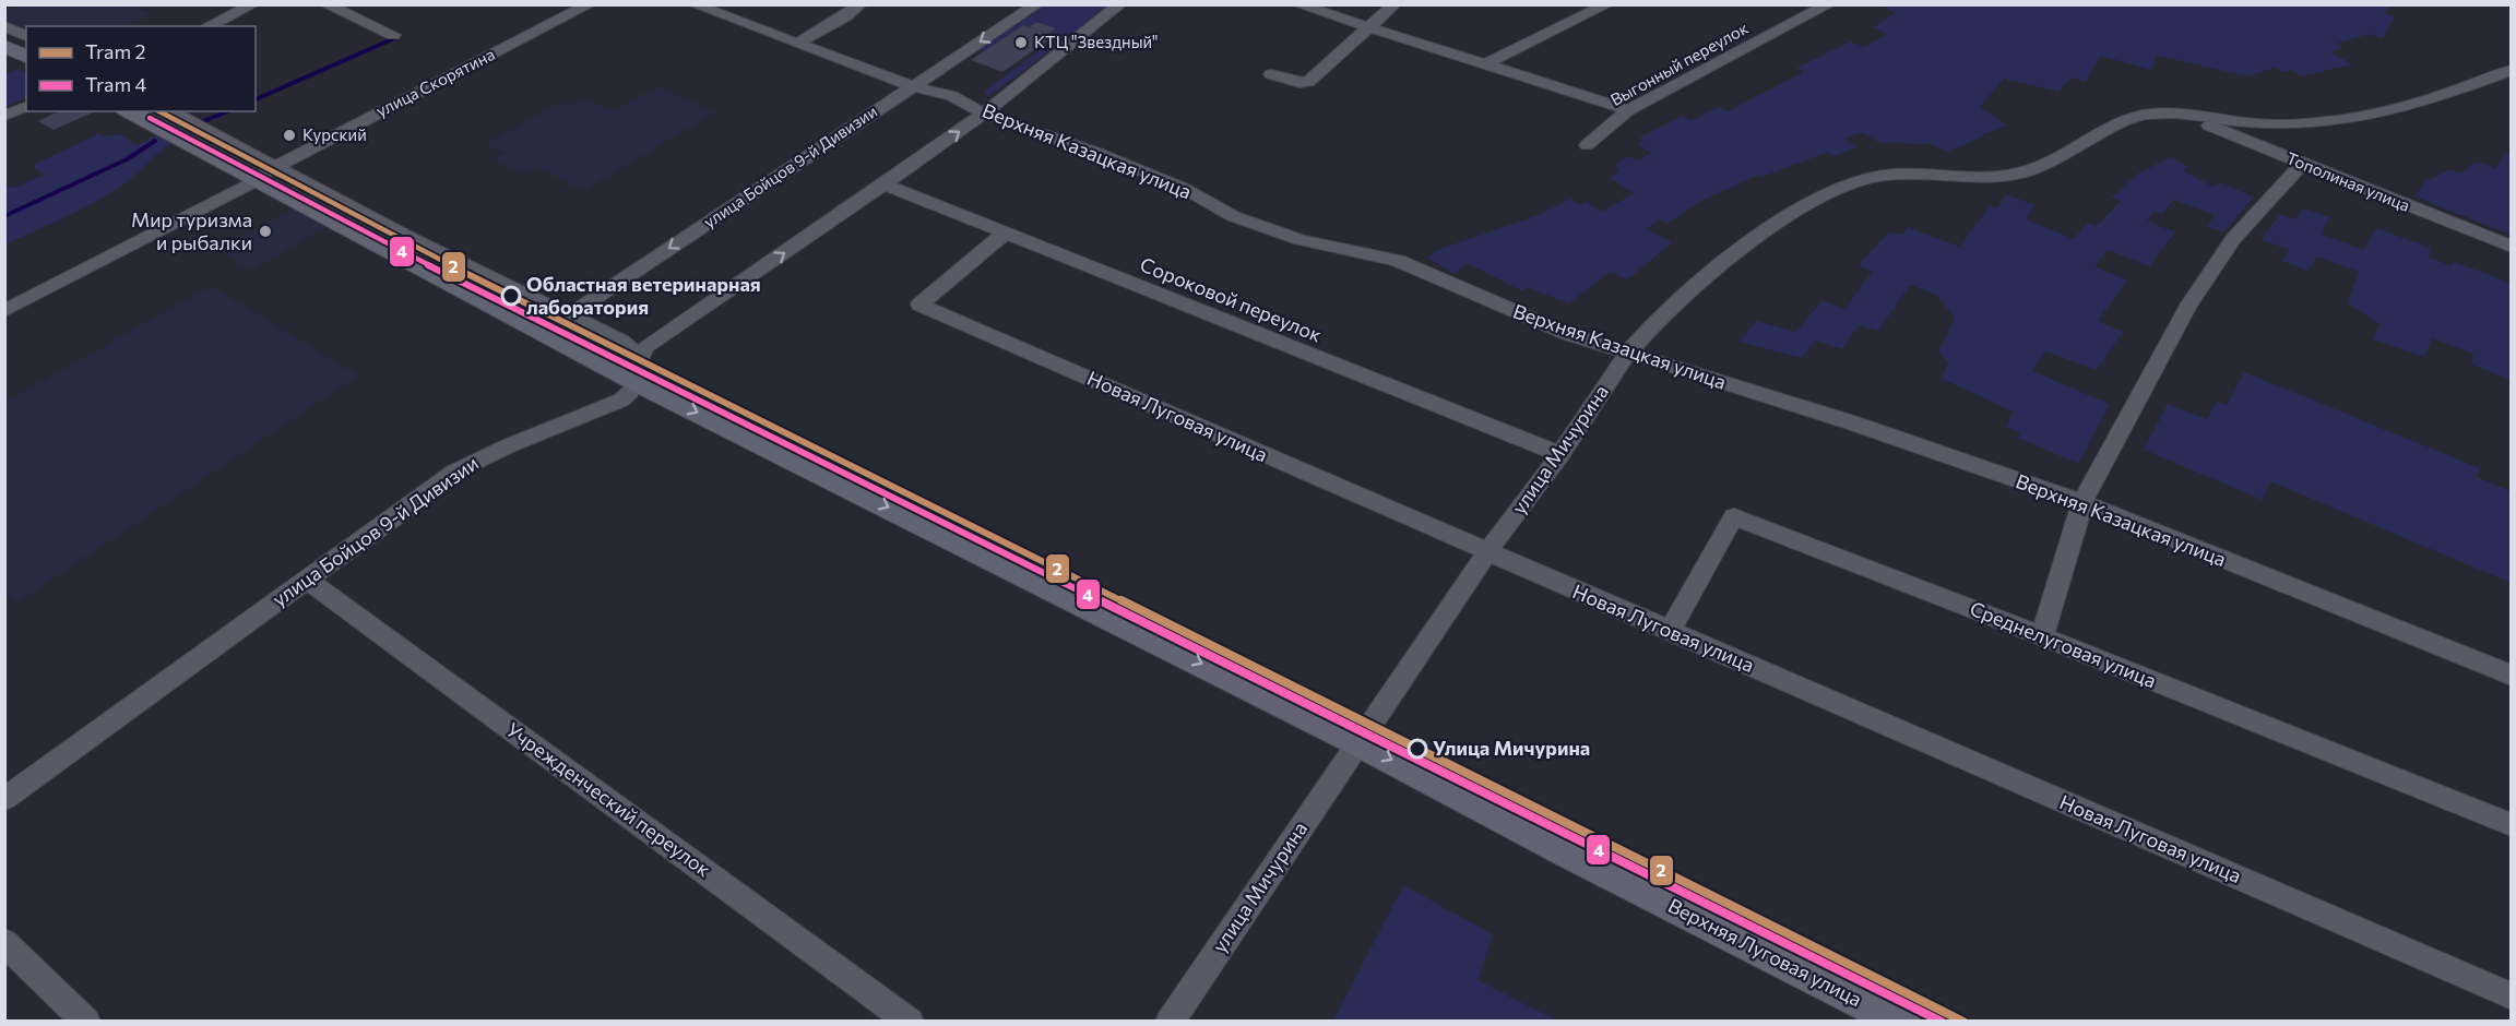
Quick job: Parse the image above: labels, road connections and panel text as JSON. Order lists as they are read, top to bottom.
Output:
{
  "streets": {
    "main road": ["Верхняя Луговая улица"],
    "street": [
      "Выгонный переулок",
      "улица Скорятина",
      "Верхняя Казацкая улица",
      "улица Бойцов 9-й Дивизии",
      "Тополиная улица",
      "Сороковой переулок",
      "Новая Луговая улица",
      "улица Мичурина",
      "Среднелуговая улица",
      "Учрежденческий переулок"
    ]
  },
  "crossings": [
    ["улица Скорятина", "Верхняя Луговая улица"],
    ["Верхняя Казацкая улица", "улица Бойцов 9-й Дивизии"],
    ["Верхняя Казацкая улица", "улица Мичурина"],
    ["улица Бойцов 9-й Дивизии", "Сороковой переулок"],
    ["улица Бойцов 9-й Дивизии", "Учрежденческий переулок"],
    ["улица Бойцов 9-й Дивизии", "Верхняя Луговая улица"],
    ["Тополиная улица", "улица Мичурина"],
    ["Сороковой переулок", "Новая Луговая улица"],
    ["Сороковой переулок", "улица Мичурина"],
    ["Новая Луговая улица", "улица Мичурина"],
    ["Новая Луговая улица", "Среднелуговая улица"],
    ["улица Мичурина", "Верхняя Луговая улица"]
  ],
  "one_way": ["Верхняя Луговая улица"],
  "places": [
    "КТЦ \"Звездный\"",
    "Курский",
    "Мир туризма и рыбалки",
    "Областная ветеринарная лаборатория",
    "Улица Мичурина"
  ],
  "lines": ["tram line 2", "tram line 4"],
  "legend": ["Tram 2", "Tram 4"]
}
